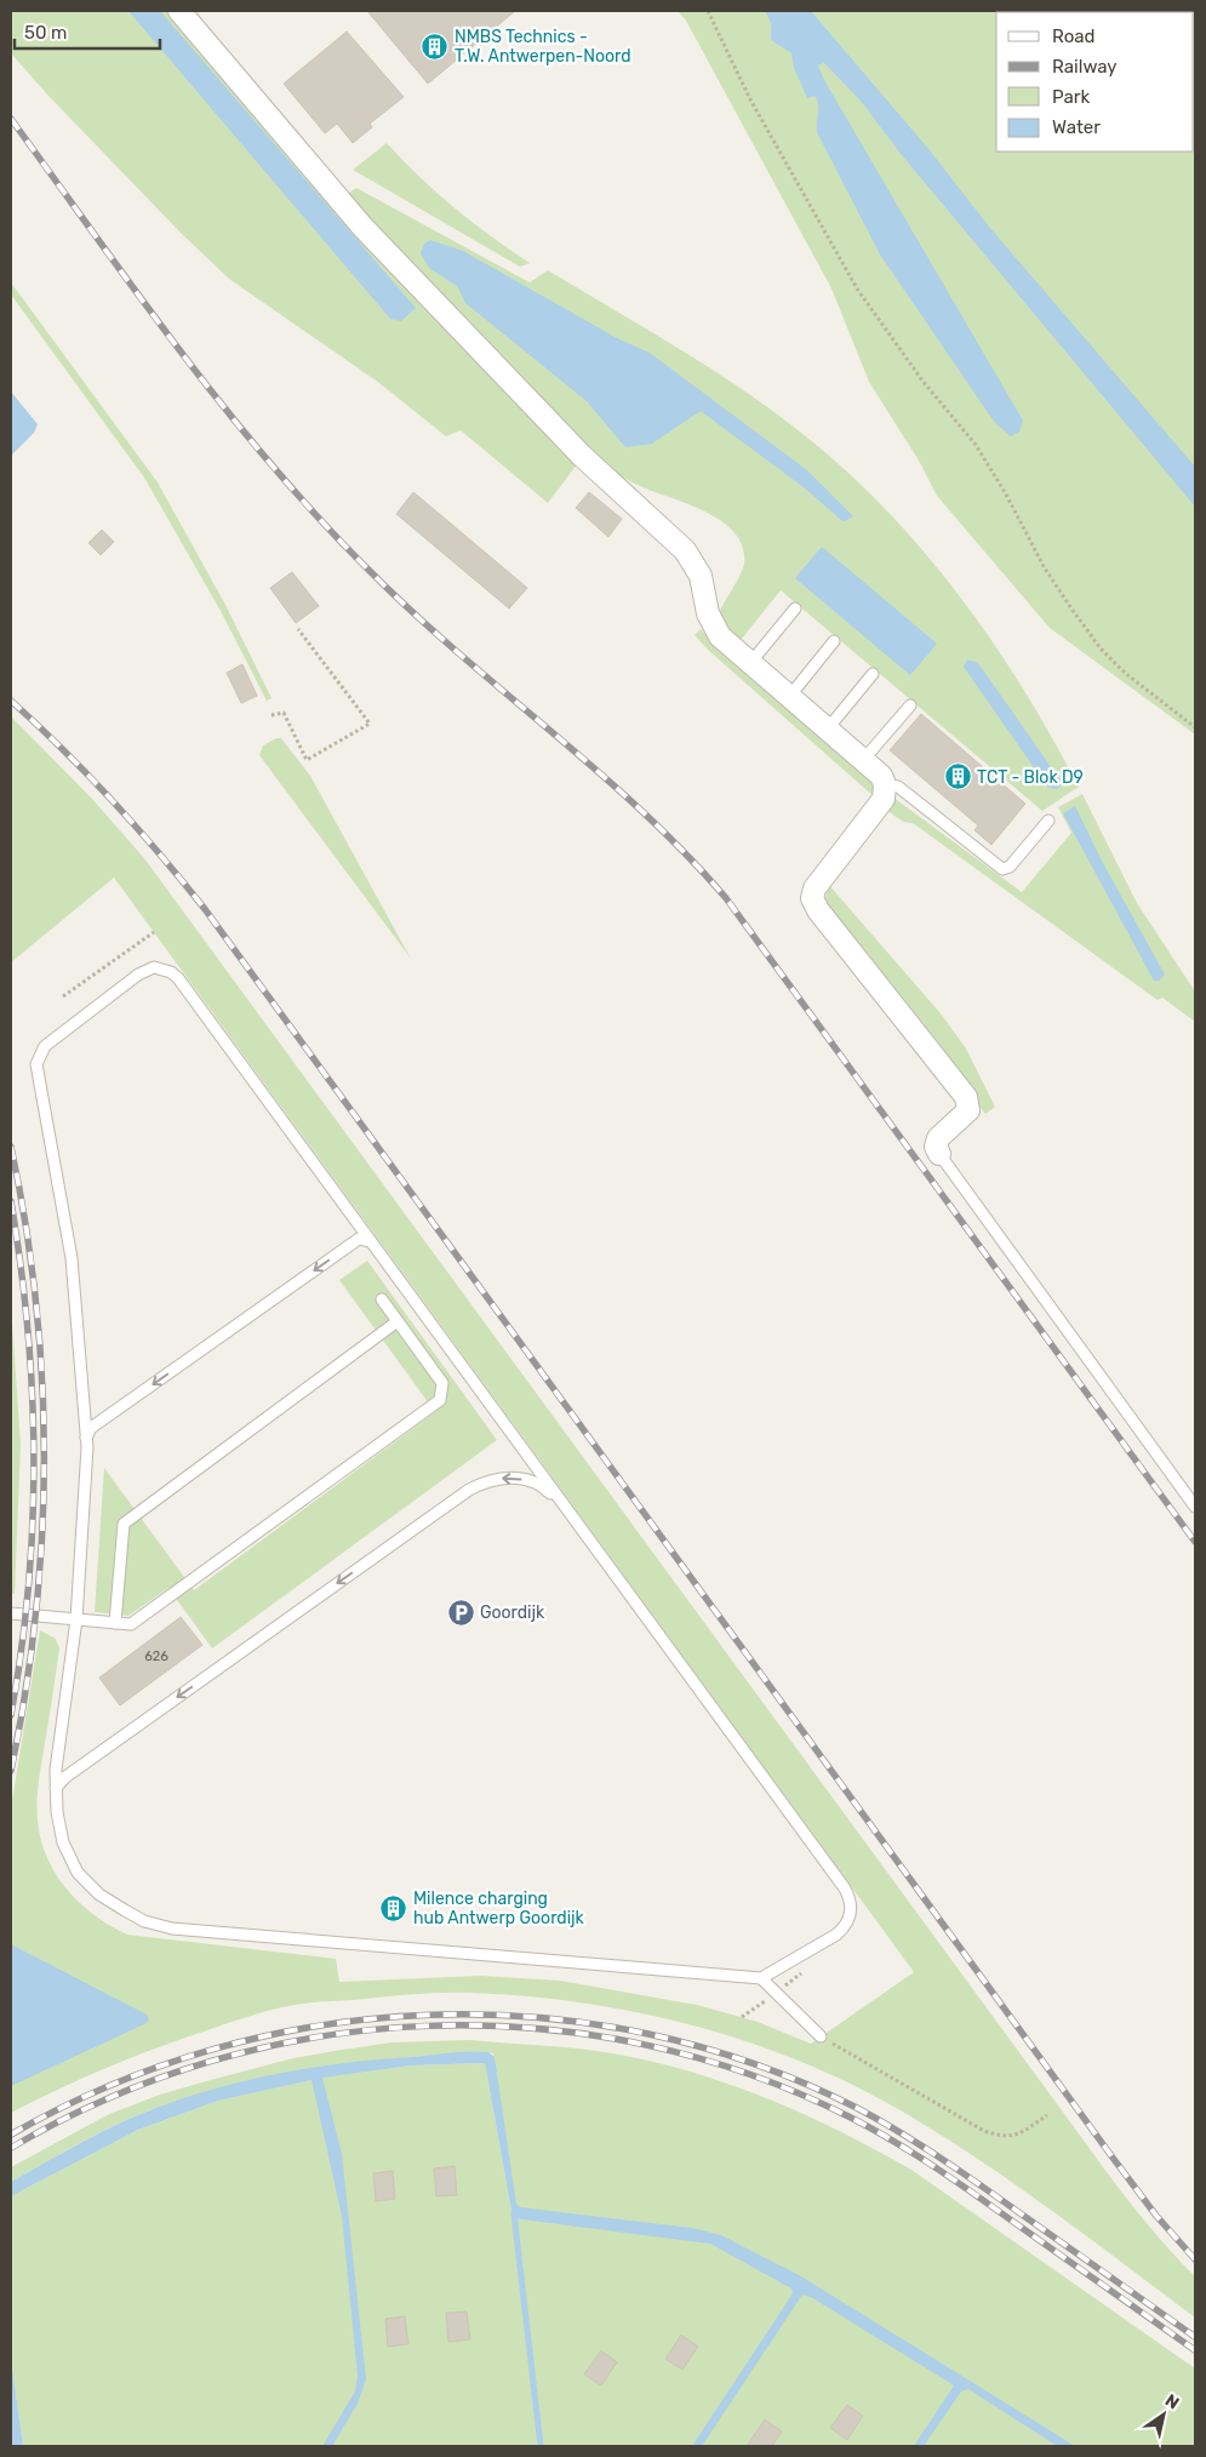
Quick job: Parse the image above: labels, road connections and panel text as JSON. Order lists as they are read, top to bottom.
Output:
{
  "places": {
    "building": ["NMBS Technics - T.W. Antwerpen-Noord", "TCT - Blok D9", "Milence charging hub Antwerp Goordijk"],
    "parking": ["Goordijk"]
  },
  "house_numbers": ["626"],
  "legend": [
    "Road",
    "Railway",
    "Park",
    "Water"
  ],
  "scale_bar": "50 m",
  "north": "top right"
}
